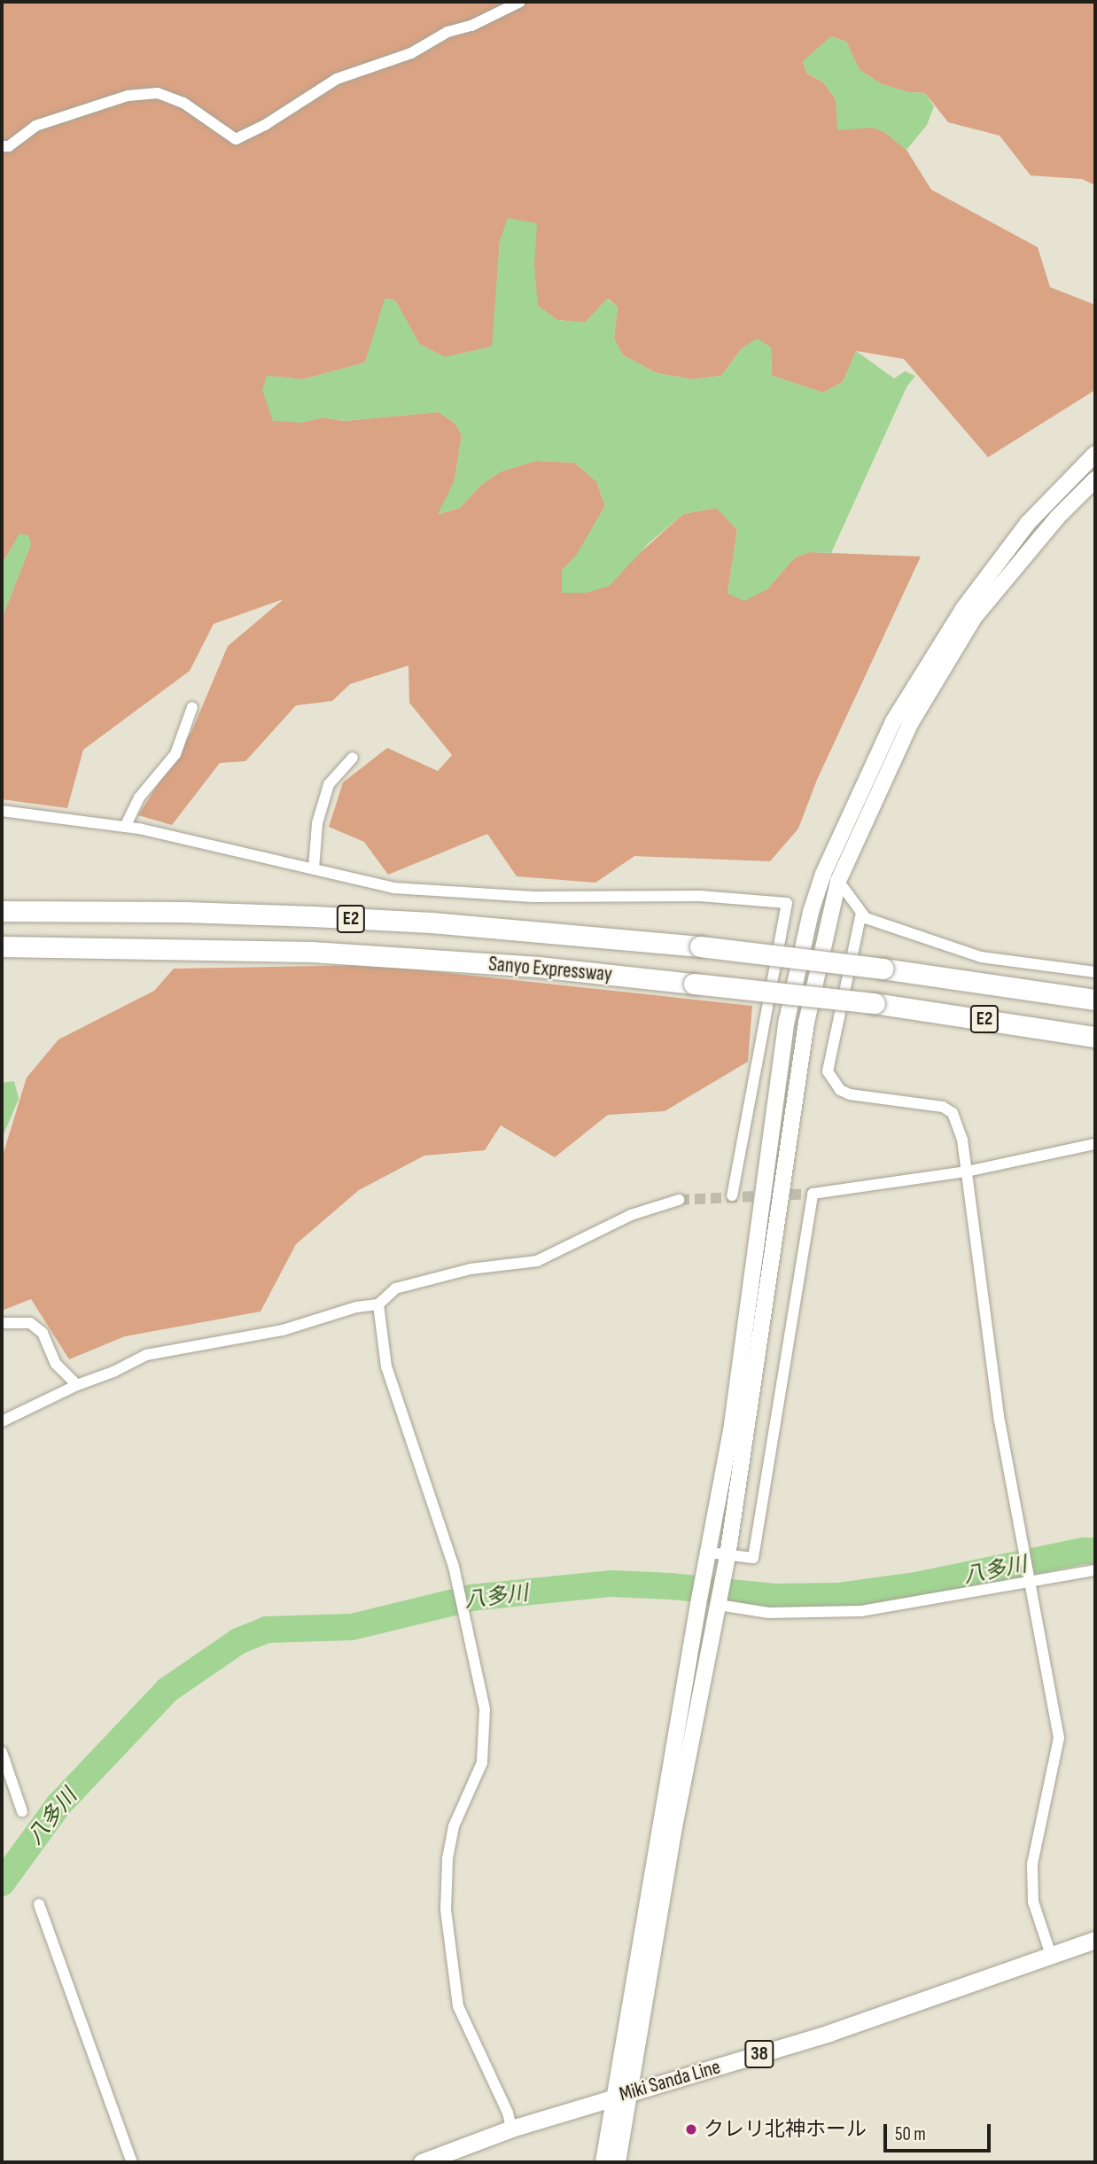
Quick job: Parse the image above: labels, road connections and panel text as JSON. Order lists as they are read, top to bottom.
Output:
{
  "streets": {
    "highway": ["E2", "Sanyo Expressway"],
    "main road": ["38", "Miki Sanda Line"]
  },
  "water": ["八多川"],
  "places": ["クレリ北神ホール"],
  "scale_bar": "50 m"
}
